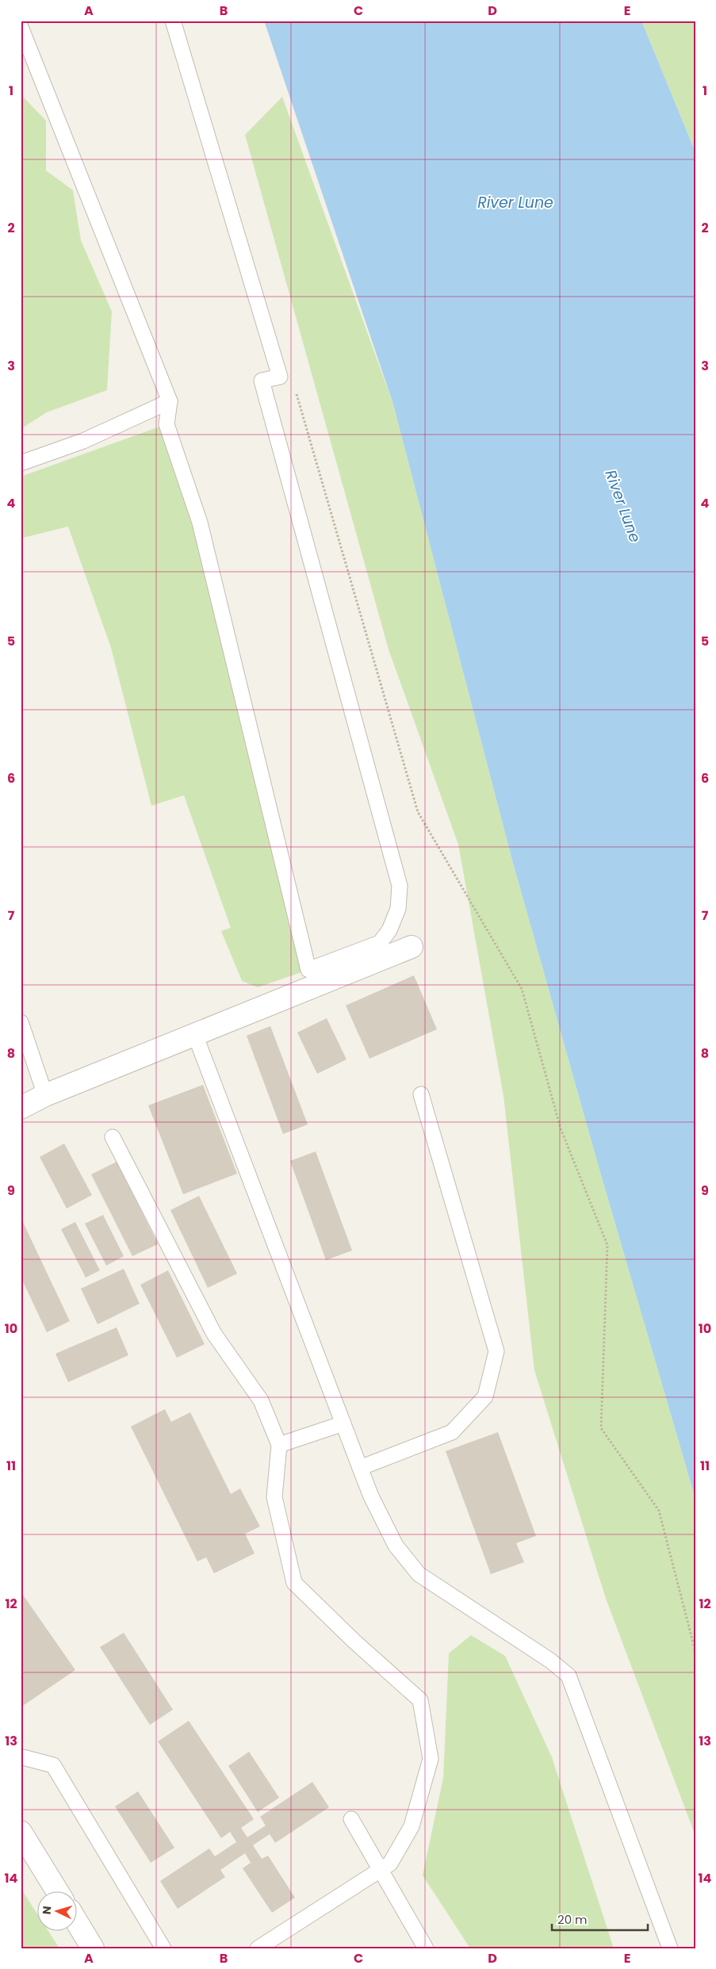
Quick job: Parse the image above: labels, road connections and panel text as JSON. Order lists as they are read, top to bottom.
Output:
{
  "water": ["River Lune"],
  "scale_bar": "20 m",
  "north": "left",
  "grid": {
    "columns": [
      "A",
      "B",
      "C",
      "D",
      "E"
    ],
    "rows": [
      "1",
      "2",
      "3",
      "4",
      "5",
      "6",
      "7",
      "8",
      "9",
      "10",
      "11",
      "12",
      "13",
      "14"
    ]
  }
}
